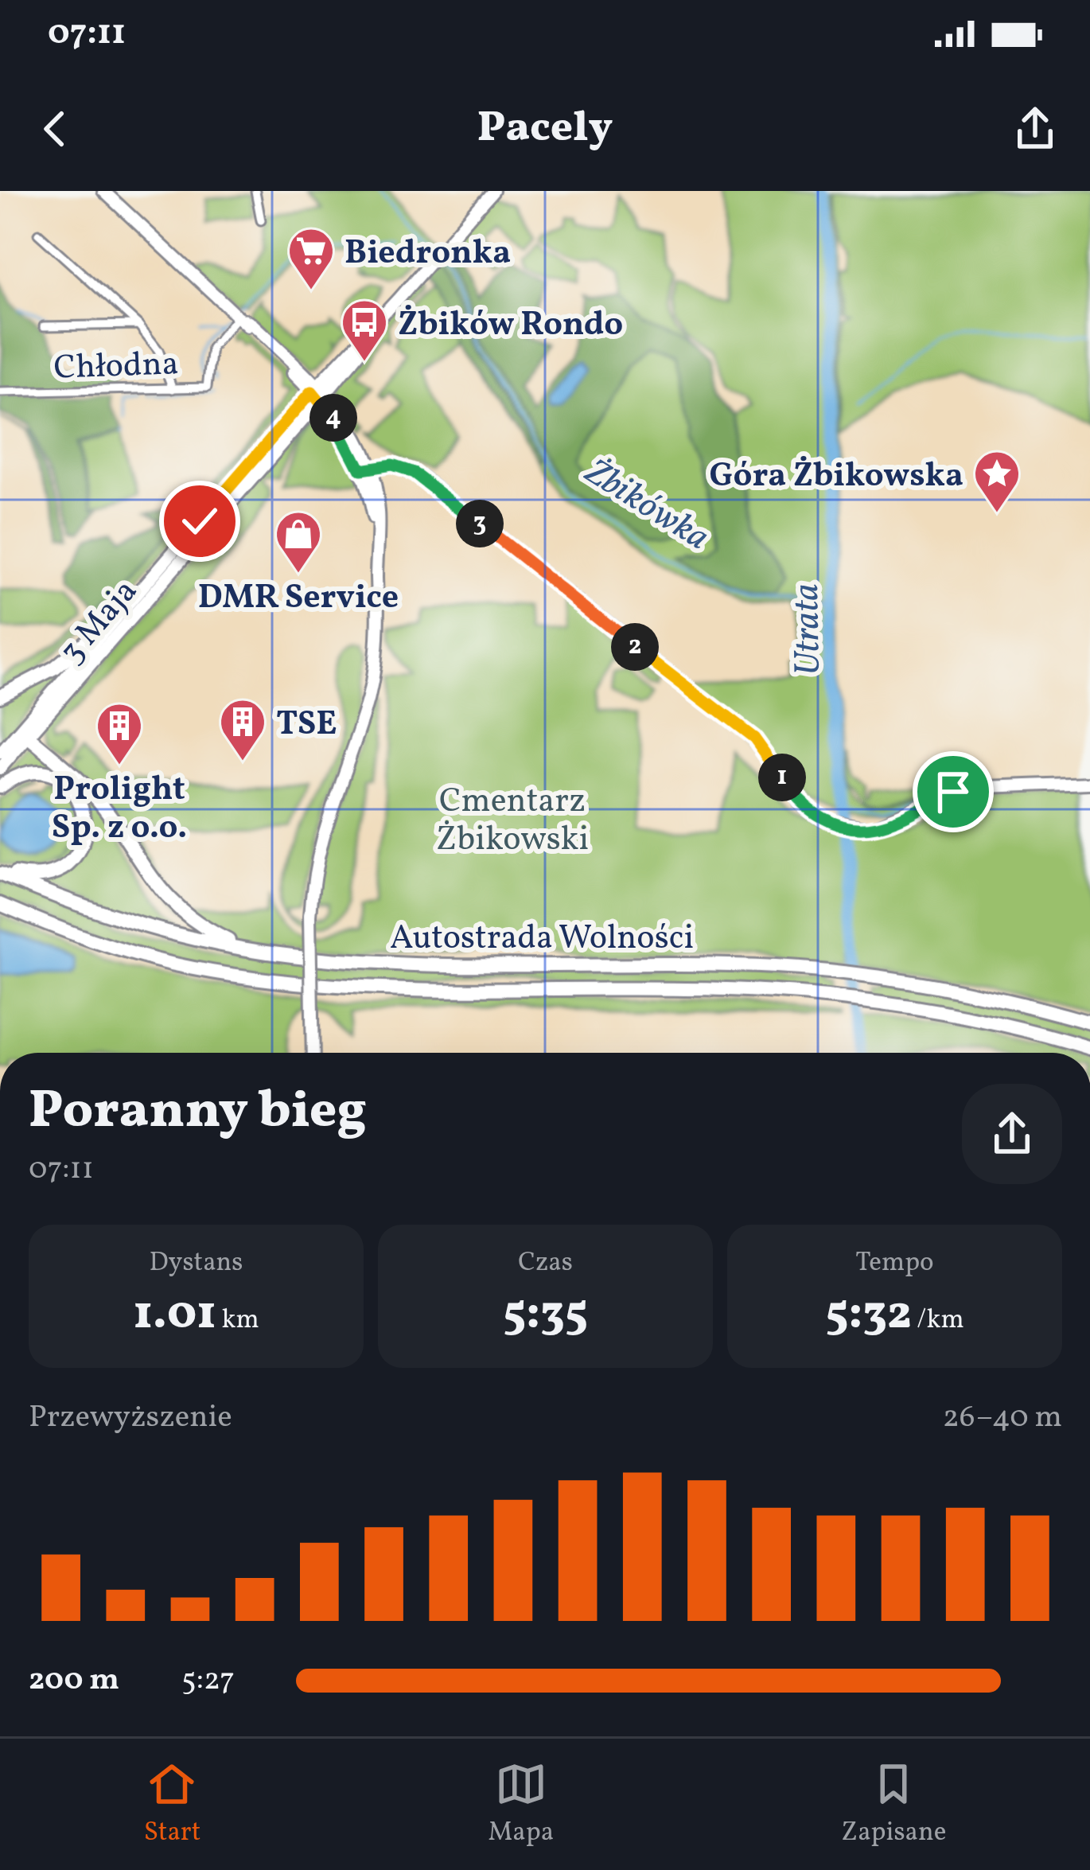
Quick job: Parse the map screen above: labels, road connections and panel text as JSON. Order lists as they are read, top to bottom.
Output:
{
  "streets": {
    "highway": ["Autostrada Wolności"],
    "main road": ["3 Maja"],
    "street": ["Chłodna"]
  },
  "water": ["Żbikówka", "Utrata"],
  "parks": ["Cmentarz Żbikowski"],
  "places": {
    "supermarket": ["Biedronka"],
    "bus stop": ["Żbików Rondo"],
    "place": ["Góra Żbikowska"],
    "shop": ["DMR Service"],
    "building": ["TSE", "Prolight Sp. z o.o."]
  },
  "page": {
    "status": "07:11",
    "header": "Pacely",
    "pins": [
      "4",
      "3",
      "2",
      "1"
    ],
    "heading": ["Poranny bieg", "07:11"],
    "stats": [
      ["Dystans", "1.01 km"],
      ["Czas", "5:35"],
      ["Tempo", "5:32 /km"]
    ],
    "chart": ["Przewyższenie", "26–40 m"],
    "list": [
      {
        "name": "200 m",
        "note": "5:27"
      }
    ],
    "tabs": ["Start", "Mapa", "Zapisane"]
  }
}
